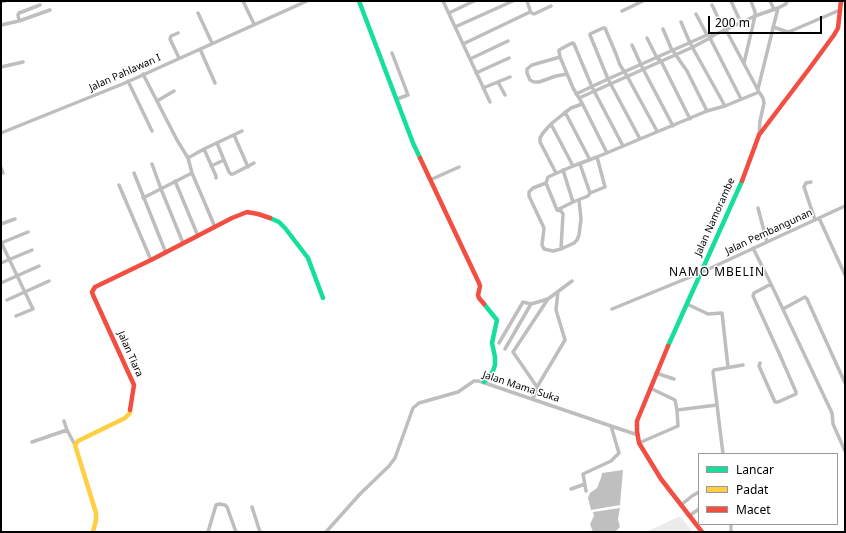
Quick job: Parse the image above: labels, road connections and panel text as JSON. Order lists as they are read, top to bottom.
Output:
{
  "streets": {
    "street": [
      "Jalan Pahlawan I",
      "Jalan Namorambe",
      "Jalan Pembangunan",
      "Jalan Tiara",
      "Jalan Mama Suka"
    ]
  },
  "crossings": [
    ["Jalan Namorambe", "Jalan Pembangunan"],
    ["Jalan Namorambe", "Jalan Mama Suka"]
  ],
  "districts": ["NAMO MBELIN"],
  "legend": ["Lancar", "Padat", "Macet"],
  "scale_bar": "200 m"
}
